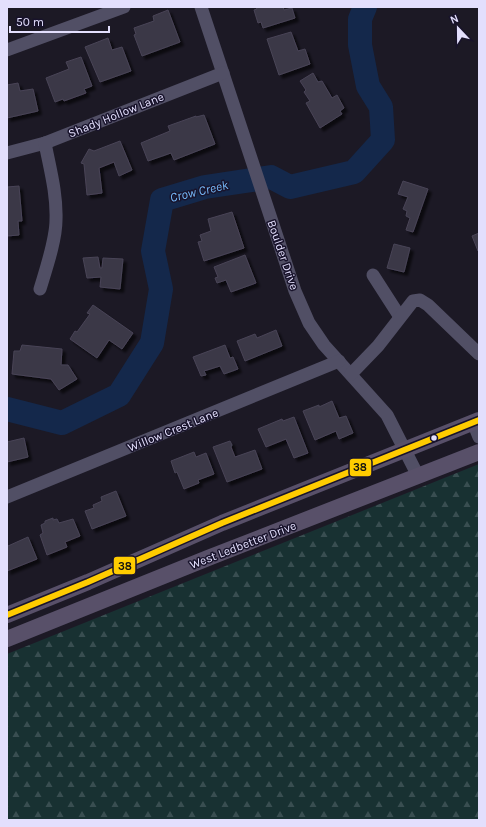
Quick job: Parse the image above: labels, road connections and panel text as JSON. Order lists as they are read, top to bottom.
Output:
{
  "streets": {
    "main road": ["West Ledbetter Drive"],
    "street": ["Shady Hollow Lane", "Boulder Drive", "Willow Crest Lane"]
  },
  "crossings": [
    ["Shady Hollow Lane", "Boulder Drive"],
    ["Boulder Drive", "Willow Crest Lane"],
    ["Boulder Drive", "West Ledbetter Drive"]
  ],
  "water": ["Crow Creek"],
  "lines": ["transit line 38"],
  "scale_bar": "50 m",
  "north": "top"
}
